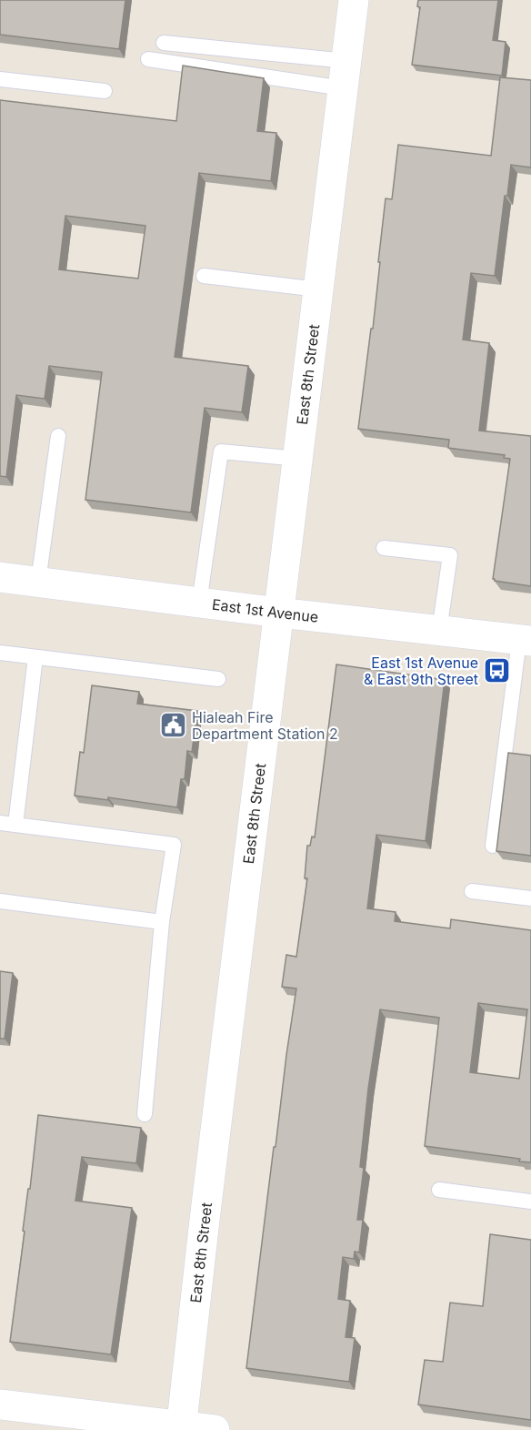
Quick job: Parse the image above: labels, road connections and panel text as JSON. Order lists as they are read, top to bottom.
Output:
{
  "streets": {
    "street": ["East 8th Street", "East 1st Avenue"]
  },
  "crossings": [
    ["East 8th Street", "East 1st Avenue"]
  ],
  "places": {
    "bus stop": ["East 1st Avenue & East 9th Street"],
    "public building": ["Hialeah Fire Department Station 2"]
  }
}
